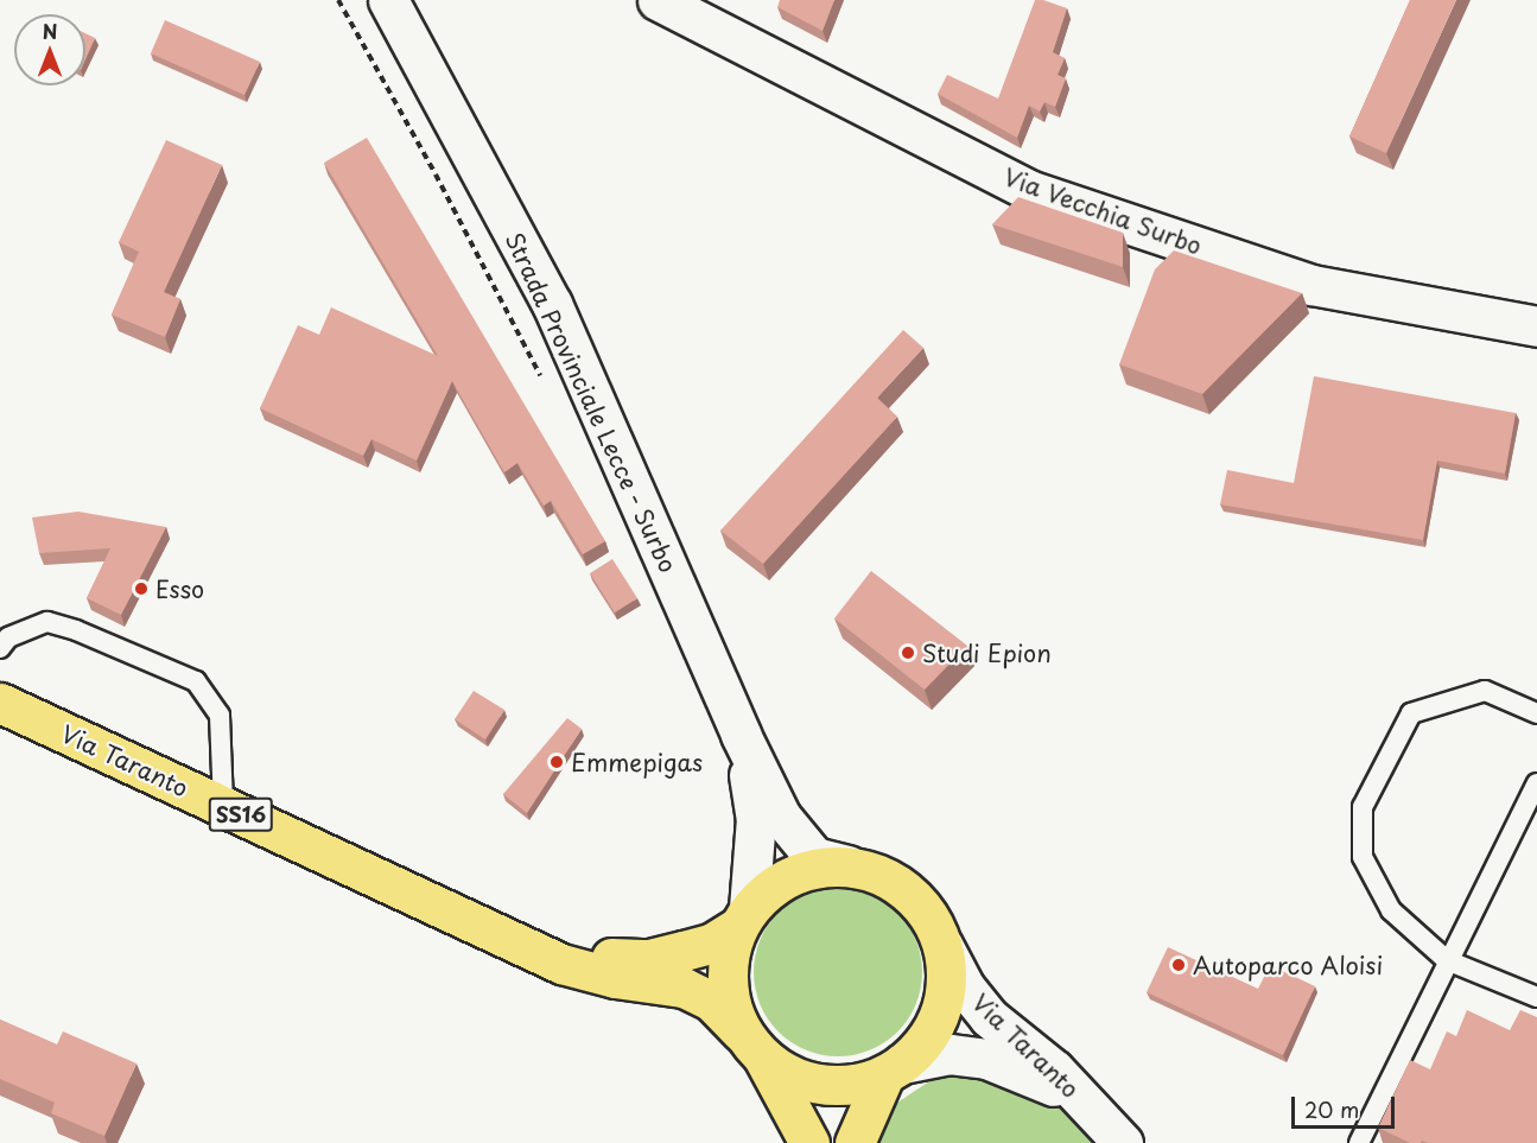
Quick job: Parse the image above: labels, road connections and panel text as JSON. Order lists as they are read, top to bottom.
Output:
{
  "streets": {
    "main road": ["Via Taranto", "SS16"],
    "street": ["Via Vecchia Surbo", "Strada Provinciale Lecce - Surbo"]
  },
  "crossings": [
    ["Strada Provinciale Lecce - Surbo", "Via Taranto"]
  ],
  "places": [
    "Esso",
    "Studi Epion",
    "Emmepigas",
    "Autoparco Aloisi"
  ],
  "scale_bar": "20 m",
  "north": "top"
}
